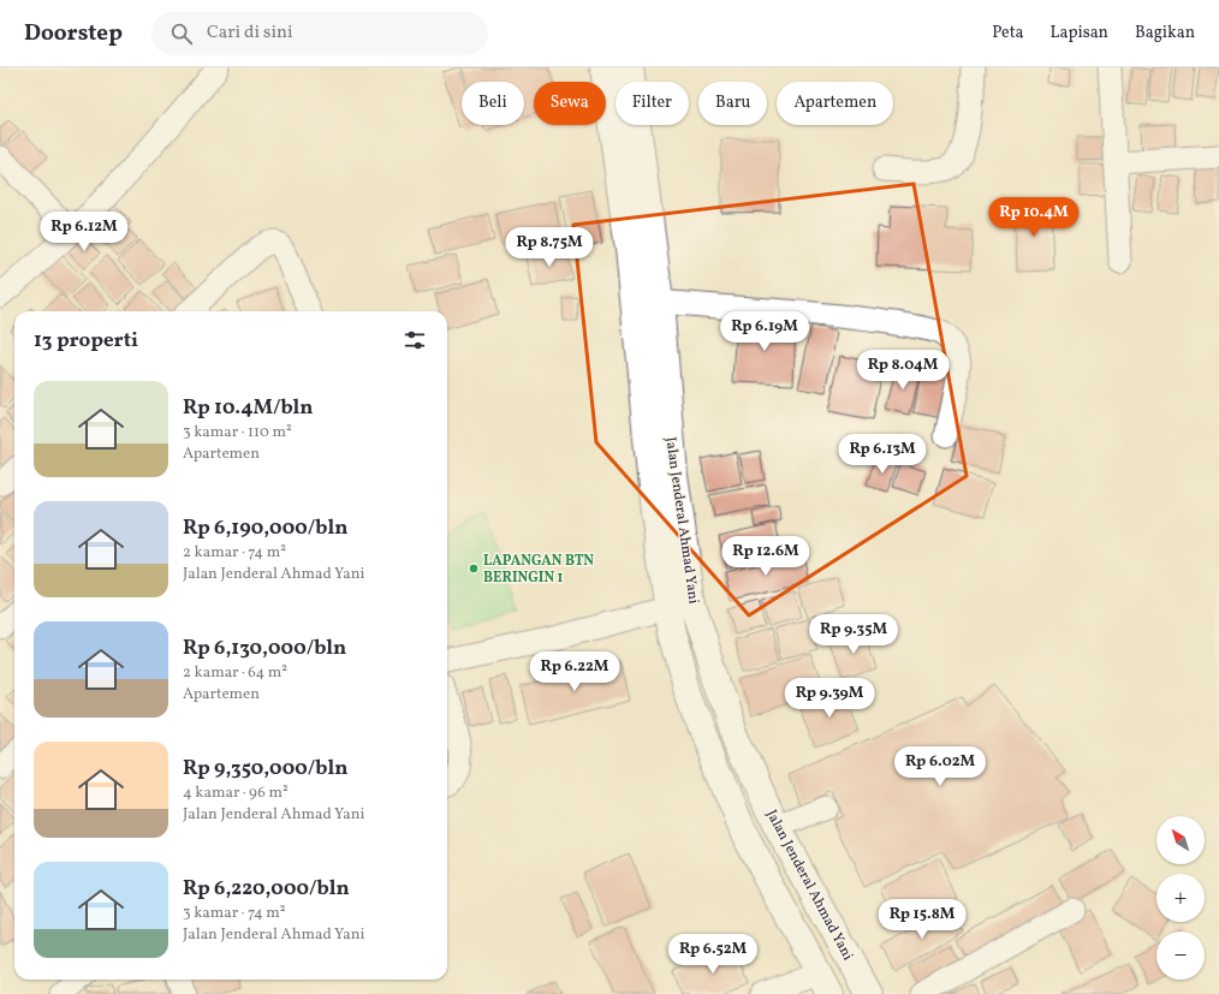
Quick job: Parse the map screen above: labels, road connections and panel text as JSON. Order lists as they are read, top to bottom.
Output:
{
  "streets": {
    "highway": ["Jalan Jenderal Ahmad Yani"]
  },
  "places": ["LAPANGAN BTN BERINGIN 1"],
  "north": "top left",
  "page": {
    "header": "Doorstep",
    "search": "Cari di sini",
    "nav": ["Peta", "Lapisan", "Bagikan"],
    "chip": [
      "Beli",
      "Sewa",
      "Filter",
      "Baru",
      "Apartemen"
    ],
    "price": [
      "Rp 10.4M",
      "Rp 6.12M",
      "Rp 8.75M",
      "Rp 6.19M",
      "Rp 8.04M",
      "Rp 6.13M",
      "Rp 12.6M",
      "Rp 9.35M",
      "Rp 6.22M",
      "Rp 9.39M",
      "Rp 6.02M",
      "Rp 15.8M",
      "Rp 6.52M"
    ],
    "heading": "13 properti",
    "list": [
      {
        "name": "Rp 10.4M/bln",
        "note": "3 kamar · 110 m² · Apartemen"
      },
      {
        "name": "Rp 6,190,000/bln",
        "note": "2 kamar · 74 m² · Jalan Jenderal Ahmad Yani"
      },
      {
        "name": "Rp 6,130,000/bln",
        "note": "2 kamar · 64 m² · Apartemen"
      },
      {
        "name": "Rp 9,350,000/bln",
        "note": "4 kamar · 96 m² · Jalan Jenderal Ahmad Yani"
      },
      {
        "name": "Rp 6,220,000/bln",
        "note": "3 kamar · 74 m² · Jalan Jenderal Ahmad Yani"
      }
    ],
    "map_buttons": ["+", "−"]
  }
}
